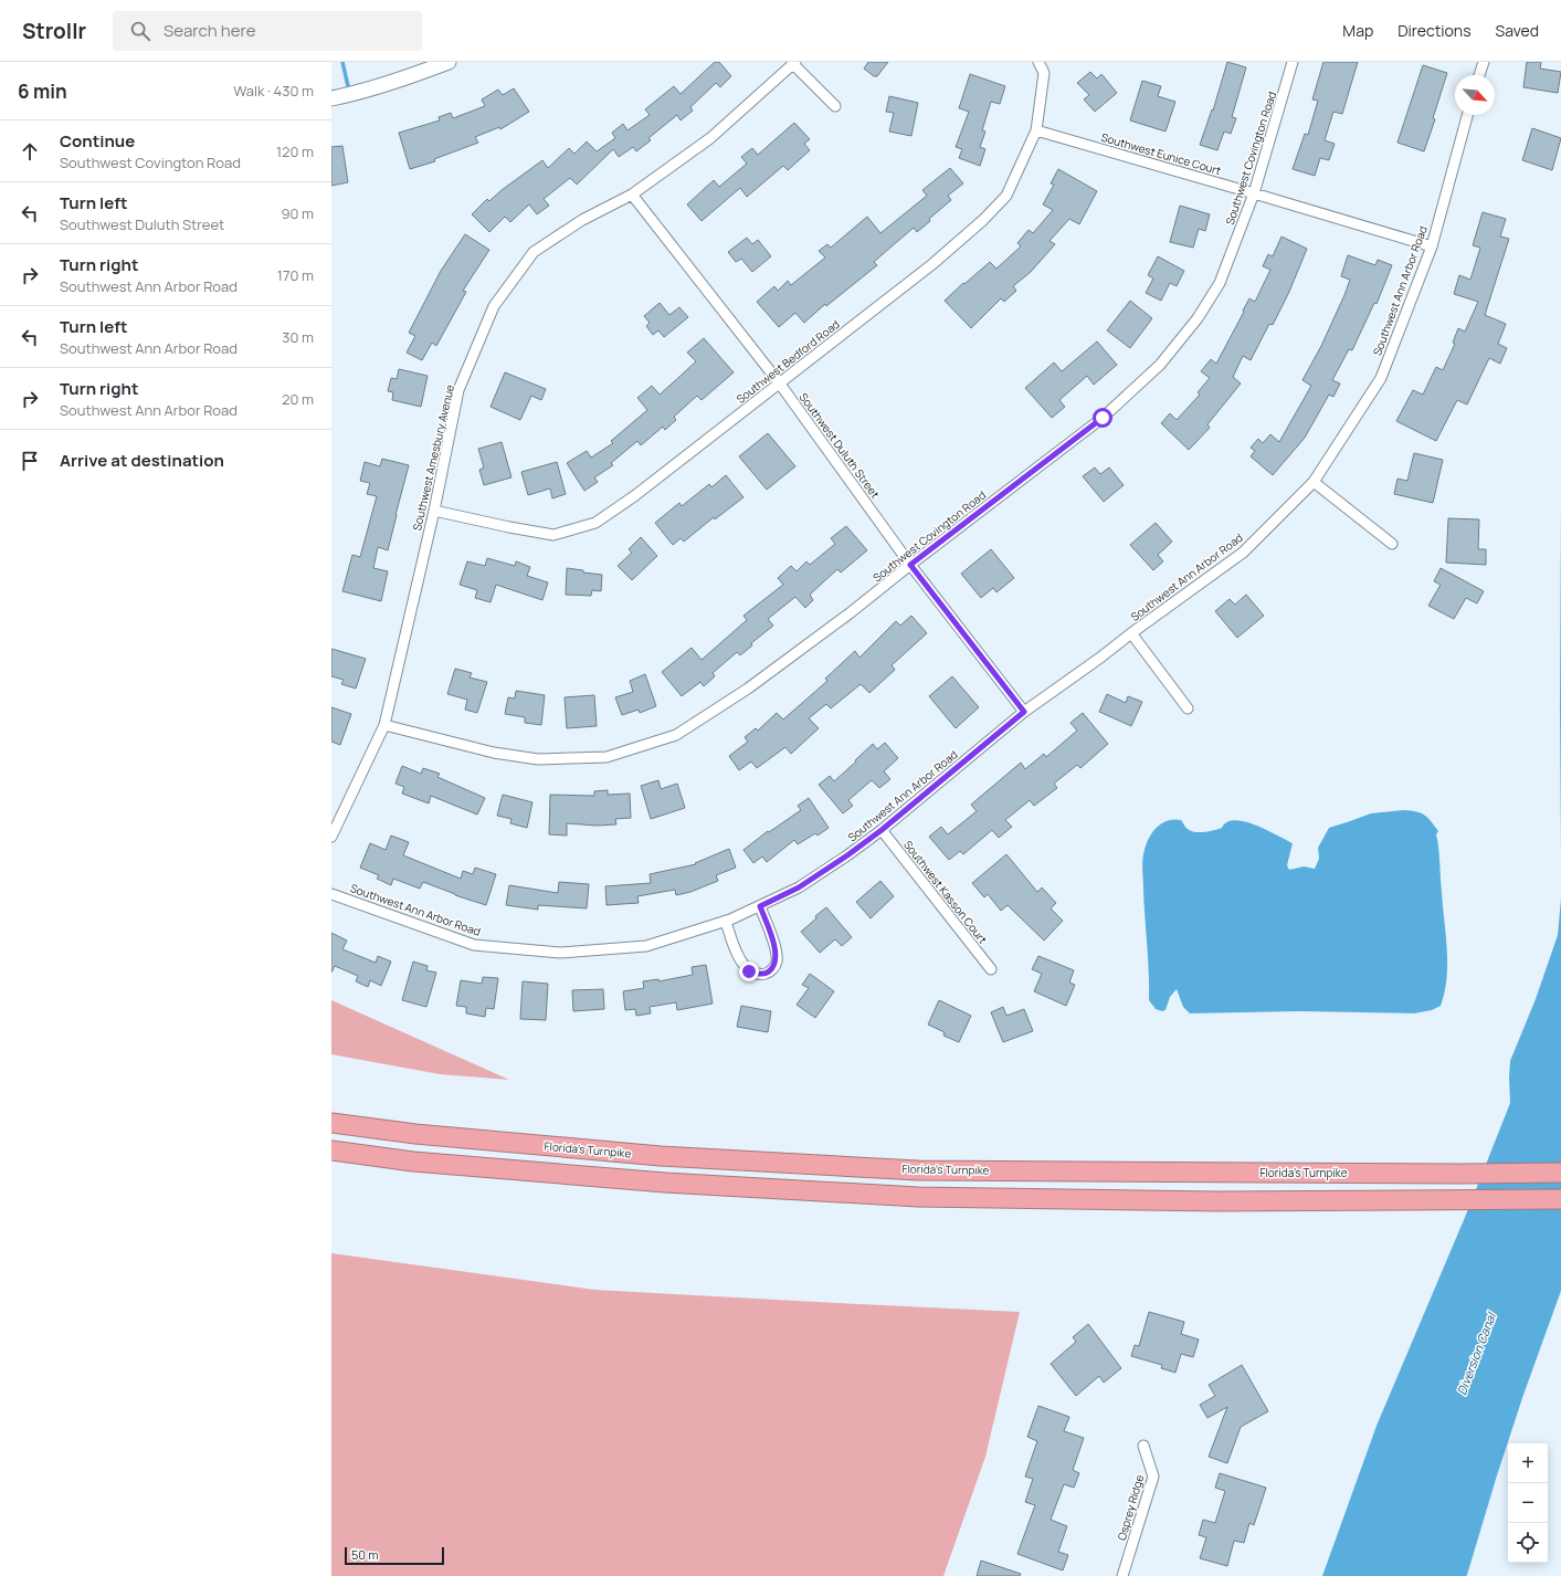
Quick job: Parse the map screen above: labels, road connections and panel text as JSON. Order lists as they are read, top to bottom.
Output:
{
  "streets": {
    "highway": ["Florida's Turnpike"],
    "street": [
      "Southwest Eunice Court",
      "Southwest Covington Road",
      "Southwest Ann Arbor Road",
      "Southwest Bedford Road",
      "Southwest Duluth Street",
      "Southwest Amesbury Avenue",
      "Southwest Kasson Court",
      "Osprey Ridge"
    ]
  },
  "crossings": [
    ["Southwest Eunice Court", "Southwest Covington Road"],
    ["Southwest Eunice Court", "Southwest Ann Arbor Road"],
    ["Southwest Eunice Court", "Southwest Bedford Road"],
    ["Southwest Covington Road", "Southwest Duluth Street"],
    ["Southwest Covington Road", "Southwest Amesbury Avenue"],
    ["Southwest Ann Arbor Road", "Southwest Duluth Street"],
    ["Southwest Ann Arbor Road", "Southwest Kasson Court"],
    ["Southwest Bedford Road", "Southwest Duluth Street"],
    ["Southwest Bedford Road", "Southwest Amesbury Avenue"],
    ["Southwest Duluth Street", "Southwest Amesbury Avenue"]
  ],
  "water": ["Diversion Canal"],
  "scale_bar": "50 m",
  "north": "bottom right",
  "page": {
    "header": "Strollr",
    "search": "Search here",
    "nav": ["Map", "Directions", "Saved"],
    "heading": ["6 min", "Walk · 430 m"],
    "list": [
      ["Continue", "Southwest Covington Road", "120 m"],
      ["Turn left", "Southwest Duluth Street", "90 m"],
      ["Turn right", "Southwest Ann Arbor Road", "170 m"],
      ["Turn left", "Southwest Ann Arbor Road", "30 m"],
      ["Turn right", "Southwest Ann Arbor Road", "20 m"],
      "Arrive at destination"
    ],
    "map_buttons": ["+", "−"],
    "scale": "50 m"
  }
}
